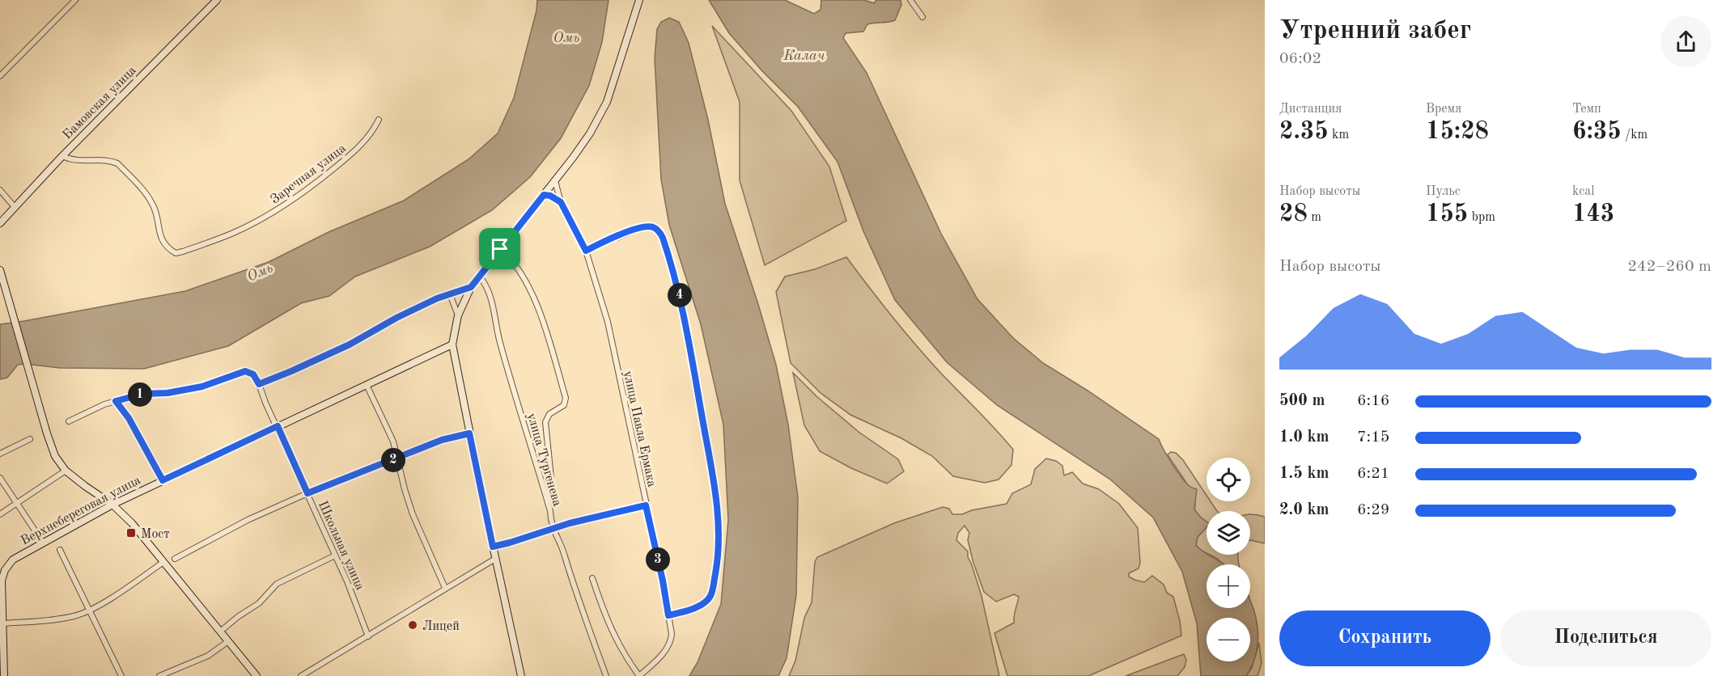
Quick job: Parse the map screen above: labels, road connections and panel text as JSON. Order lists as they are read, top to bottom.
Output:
{
  "streets": {
    "street": [
      "Бамовская улица",
      "Заречная улица",
      "улица Павла Ермака",
      "улица Тургенева",
      "Верхнебереговая улица",
      "Школьная улица"
    ]
  },
  "crossings": [
    ["Бамовская улица", "Заречная улица"],
    ["Верхнебереговая улица", "Школьная улица"]
  ],
  "water": ["Омь", "Калач"],
  "places": {
    "transit": ["Мост"],
    "other": ["Лицей"]
  },
  "page": {
    "heading": ["Утренний забег", "06:02"],
    "stats": [
      ["Дистанция", "2.35 km"],
      ["Время", "15:28"],
      ["Темп", "6:35 /km"],
      ["Набор высоты", "28 m"],
      ["Пульс", "155 bpm"],
      ["kcal", "143"]
    ],
    "chart": ["Набор высоты", "242–260 m"],
    "pins": [
      "4",
      "1",
      "2",
      "3"
    ],
    "list": [
      {
        "name": "500 m",
        "note": "6:16"
      },
      {
        "name": "1.0 km",
        "note": "7:15"
      },
      {
        "name": "1.5 km",
        "note": "6:21"
      },
      {
        "name": "2.0 km",
        "note": "6:29"
      }
    ],
    "map_buttons": ["+", "−"],
    "buttons": ["Сохранить", "Поделиться"]
  }
}
